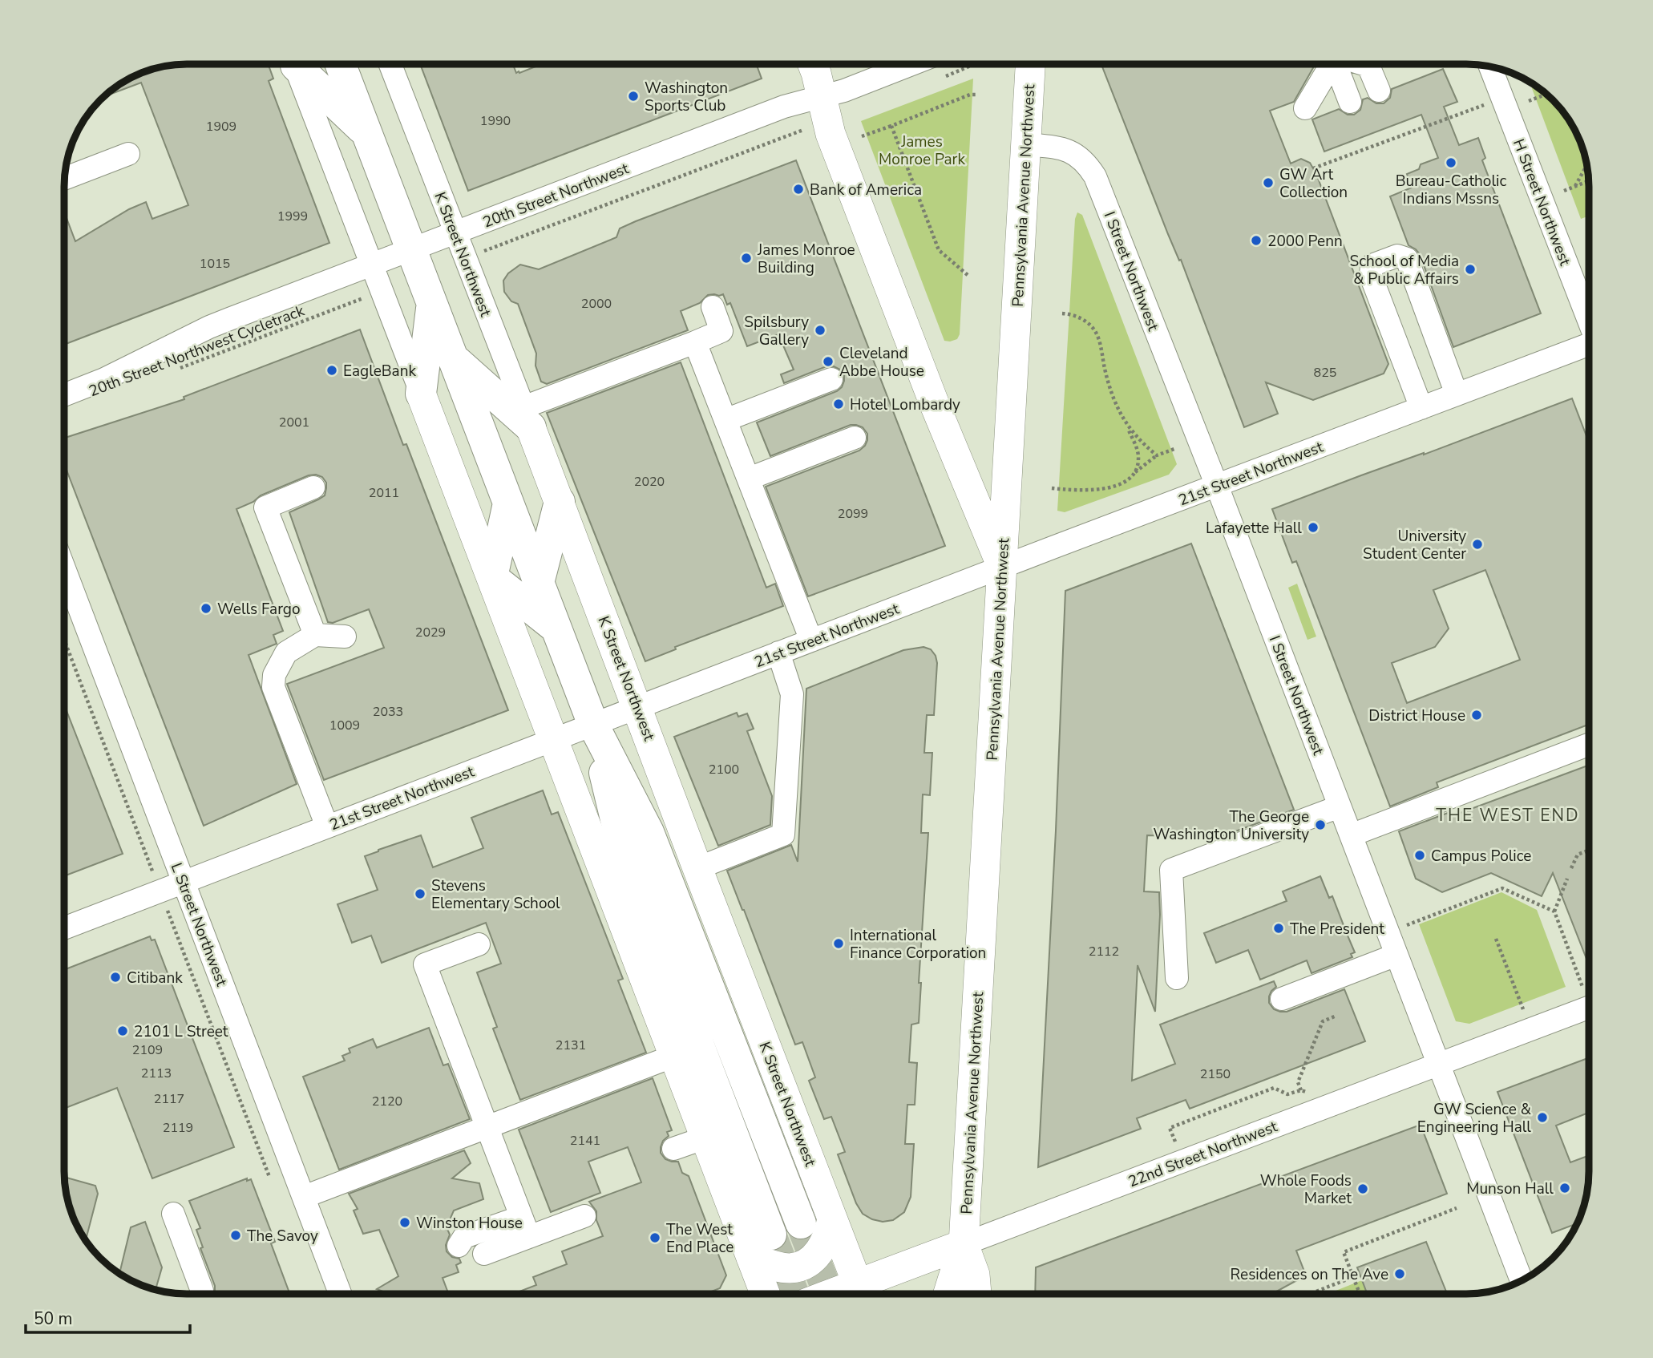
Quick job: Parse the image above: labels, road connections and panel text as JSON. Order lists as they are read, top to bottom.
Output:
{
  "streets": {
    "highway": ["K Street Northwest"],
    "main road": ["Pennsylvania Avenue Northwest", "22nd Street Northwest"],
    "street": [
      "20th Street Northwest",
      "H Street Northwest",
      "I Street Northwest",
      "21st Street Northwest",
      "L Street Northwest"
    ],
    "path": ["20th Street Northwest Cycletrack"]
  },
  "crossings": [
    ["20th Street Northwest", "K Street Northwest"],
    ["Pennsylvania Avenue Northwest", "I Street Northwest"],
    ["Pennsylvania Avenue Northwest", "21st Street Northwest"],
    ["Pennsylvania Avenue Northwest", "22nd Street Northwest"],
    ["K Street Northwest", "21st Street Northwest"],
    ["K Street Northwest", "22nd Street Northwest"],
    ["I Street Northwest", "21st Street Northwest"],
    ["I Street Northwest", "22nd Street Northwest"],
    ["21st Street Northwest", "L Street Northwest"]
  ],
  "districts": ["THE WEST END"],
  "parks": ["James Monroe Park"],
  "places": [
    "Washington Sports Club",
    "Bureau-Catholic Indians Mssns",
    "GW Art Collection",
    "Bank of America",
    "2000 Penn",
    "James Monroe Building",
    "School of Media & Public Affairs",
    "Spilsbury Gallery",
    "Cleveland Abbe House",
    "EagleBank",
    "Hotel Lombardy",
    "Lafayette Hall",
    "University Student Center",
    "Wells Fargo",
    "District House",
    "The George Washington University",
    "Campus Police",
    "Stevens Elementary School",
    "The President",
    "International Finance Corporation",
    "Citibank",
    "2101 L Street",
    "GW Science & Engineering Hall",
    "Munson Hall",
    "Whole Foods Market",
    "Winston House",
    "The Savoy",
    "The West End Place",
    "Residences on The Ave"
  ],
  "house_numbers": [
    "1990",
    "1909",
    "1999",
    "1015",
    "2000",
    "825",
    "2001",
    "2020",
    "2011",
    "2099",
    "2029",
    "2033",
    "1009",
    "2100",
    "2112",
    "2131",
    "2109",
    "2113",
    "2150",
    "2117",
    "2120",
    "2119",
    "2141"
  ],
  "scale_bar": "50 m"
}
